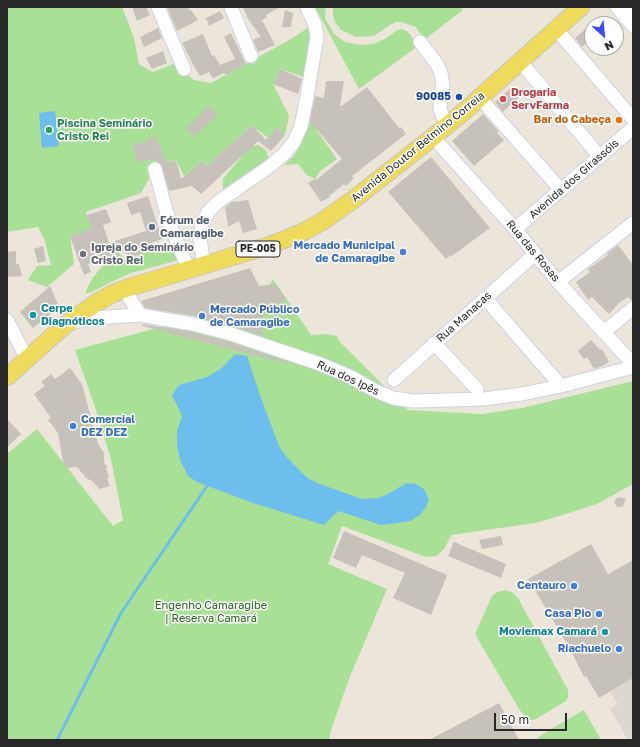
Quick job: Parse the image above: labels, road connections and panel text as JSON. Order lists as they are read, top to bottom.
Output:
{
  "streets": {
    "main road": ["Avenida Doutor Belmino Correia", "PE-005"],
    "street": [
      "Avenida dos Girassóis",
      "Rua das Rosas",
      "Rua Manacas",
      "Rua dos Ipês"
    ]
  },
  "crossings": [
    ["Avenida Doutor Belmino Correia", "Rua das Rosas"],
    ["Avenida Doutor Belmino Correia", "Rua dos Ipês"],
    ["Avenida dos Girassóis", "Rua das Rosas"],
    ["Rua das Rosas", "Rua Manacas"]
  ],
  "parks": ["Engenho Camaragibe | Reserva Camará"],
  "places": [
    "90085",
    "Drogaria ServFarma",
    "Bar do Cabeça",
    "Piscina Seminário Cristo Rei",
    "Fórum de Camaragibe",
    "Mercado Municipal de Camaragibe",
    "Igreja do Seminário Cristo Rei",
    "Cerpe Diagnóticos",
    "Mercado Público de Camaragibe",
    "Comercial DEZ DEZ",
    "Centauro",
    "Casa Pio",
    "Moviemax Camará",
    "Riachuelo"
  ],
  "scale_bar": "50 m",
  "north": "bottom right"
}
